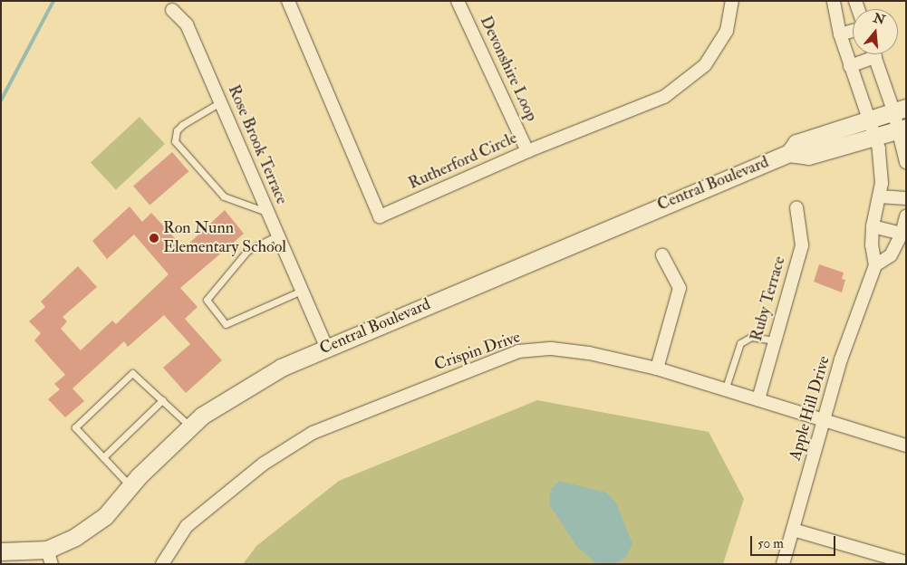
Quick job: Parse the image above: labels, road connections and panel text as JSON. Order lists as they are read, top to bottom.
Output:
{
  "streets": {
    "street": [
      "Devonshire Loop",
      "Rose Brook Terrace",
      "Rutherford Circle",
      "Central Boulevard",
      "Ruby Terrace",
      "Crispin Drive",
      "Apple Hill Drive"
    ]
  },
  "crossings": [
    ["Devonshire Loop", "Rutherford Circle"],
    ["Rose Brook Terrace", "Central Boulevard"],
    ["Central Boulevard", "Apple Hill Drive"],
    ["Ruby Terrace", "Crispin Drive"],
    ["Crispin Drive", "Apple Hill Drive"]
  ],
  "places": ["Ron Nunn Elementary School"],
  "scale_bar": "50 m",
  "north": "top"
}
